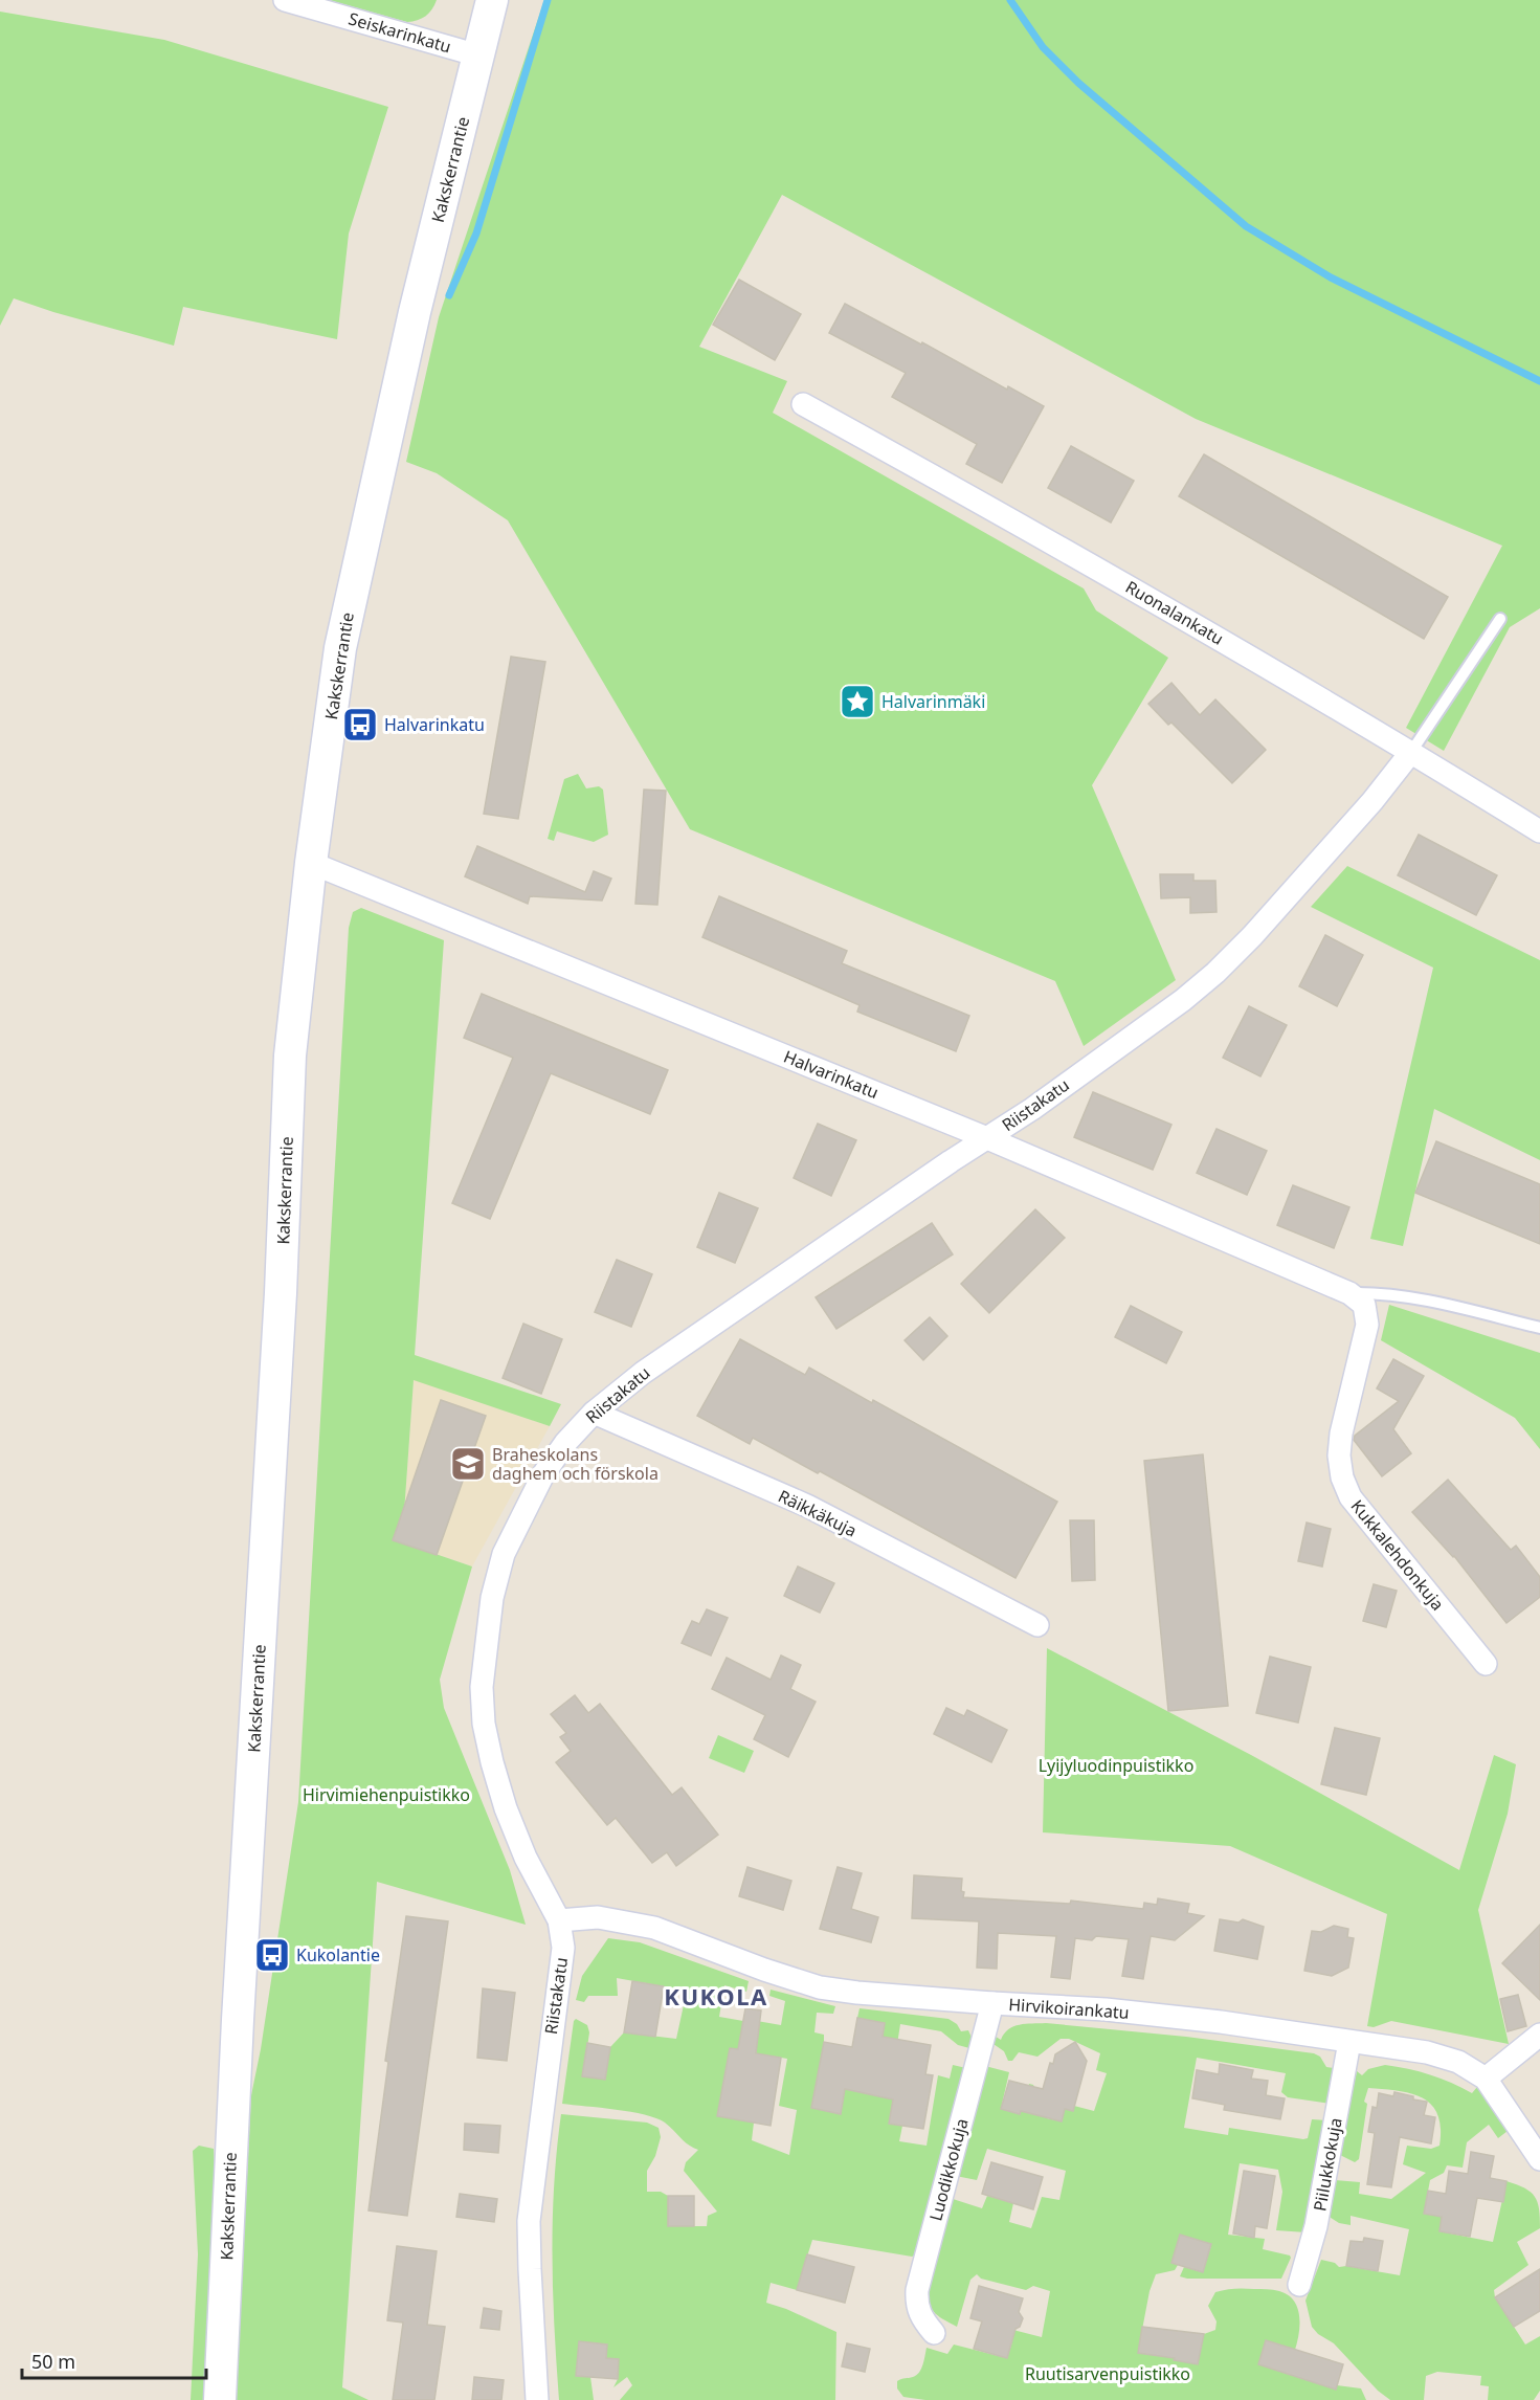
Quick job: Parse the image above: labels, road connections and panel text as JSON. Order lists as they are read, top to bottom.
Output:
{
  "streets": {
    "main road": ["Kakskerrantie"],
    "street": [
      "Seiskarinkatu",
      "Ruonalankatu",
      "Halvarinkatu",
      "Riistakatu",
      "Räikkäkuja",
      "Kukkalehdonkuja",
      "Hirvikoirankatu",
      "Piilukkokuja",
      "Luodikkokuja"
    ]
  },
  "crossings": [
    ["Seiskarinkatu", "Kakskerrantie"],
    ["Kakskerrantie", "Halvarinkatu"],
    ["Ruonalankatu", "Riistakatu"],
    ["Halvarinkatu", "Riistakatu"],
    ["Halvarinkatu", "Kukkalehdonkuja"],
    ["Riistakatu", "Räikkäkuja"],
    ["Riistakatu", "Hirvikoirankatu"],
    ["Hirvikoirankatu", "Piilukkokuja"],
    ["Hirvikoirankatu", "Luodikkokuja"]
  ],
  "districts": ["KUKOLA"],
  "parks": ["Lyijyluodinpuistikko", "Hirvimiehenpuistikko", "Ruutisarvenpuistikko"],
  "places": {
    "place": ["Halvarinmäki"],
    "bus stop": ["Halvarinkatu", "Kukolantie"],
    "school or university": ["Braheskolans daghem och förskola"]
  },
  "scale_bar": "50 m"
}
